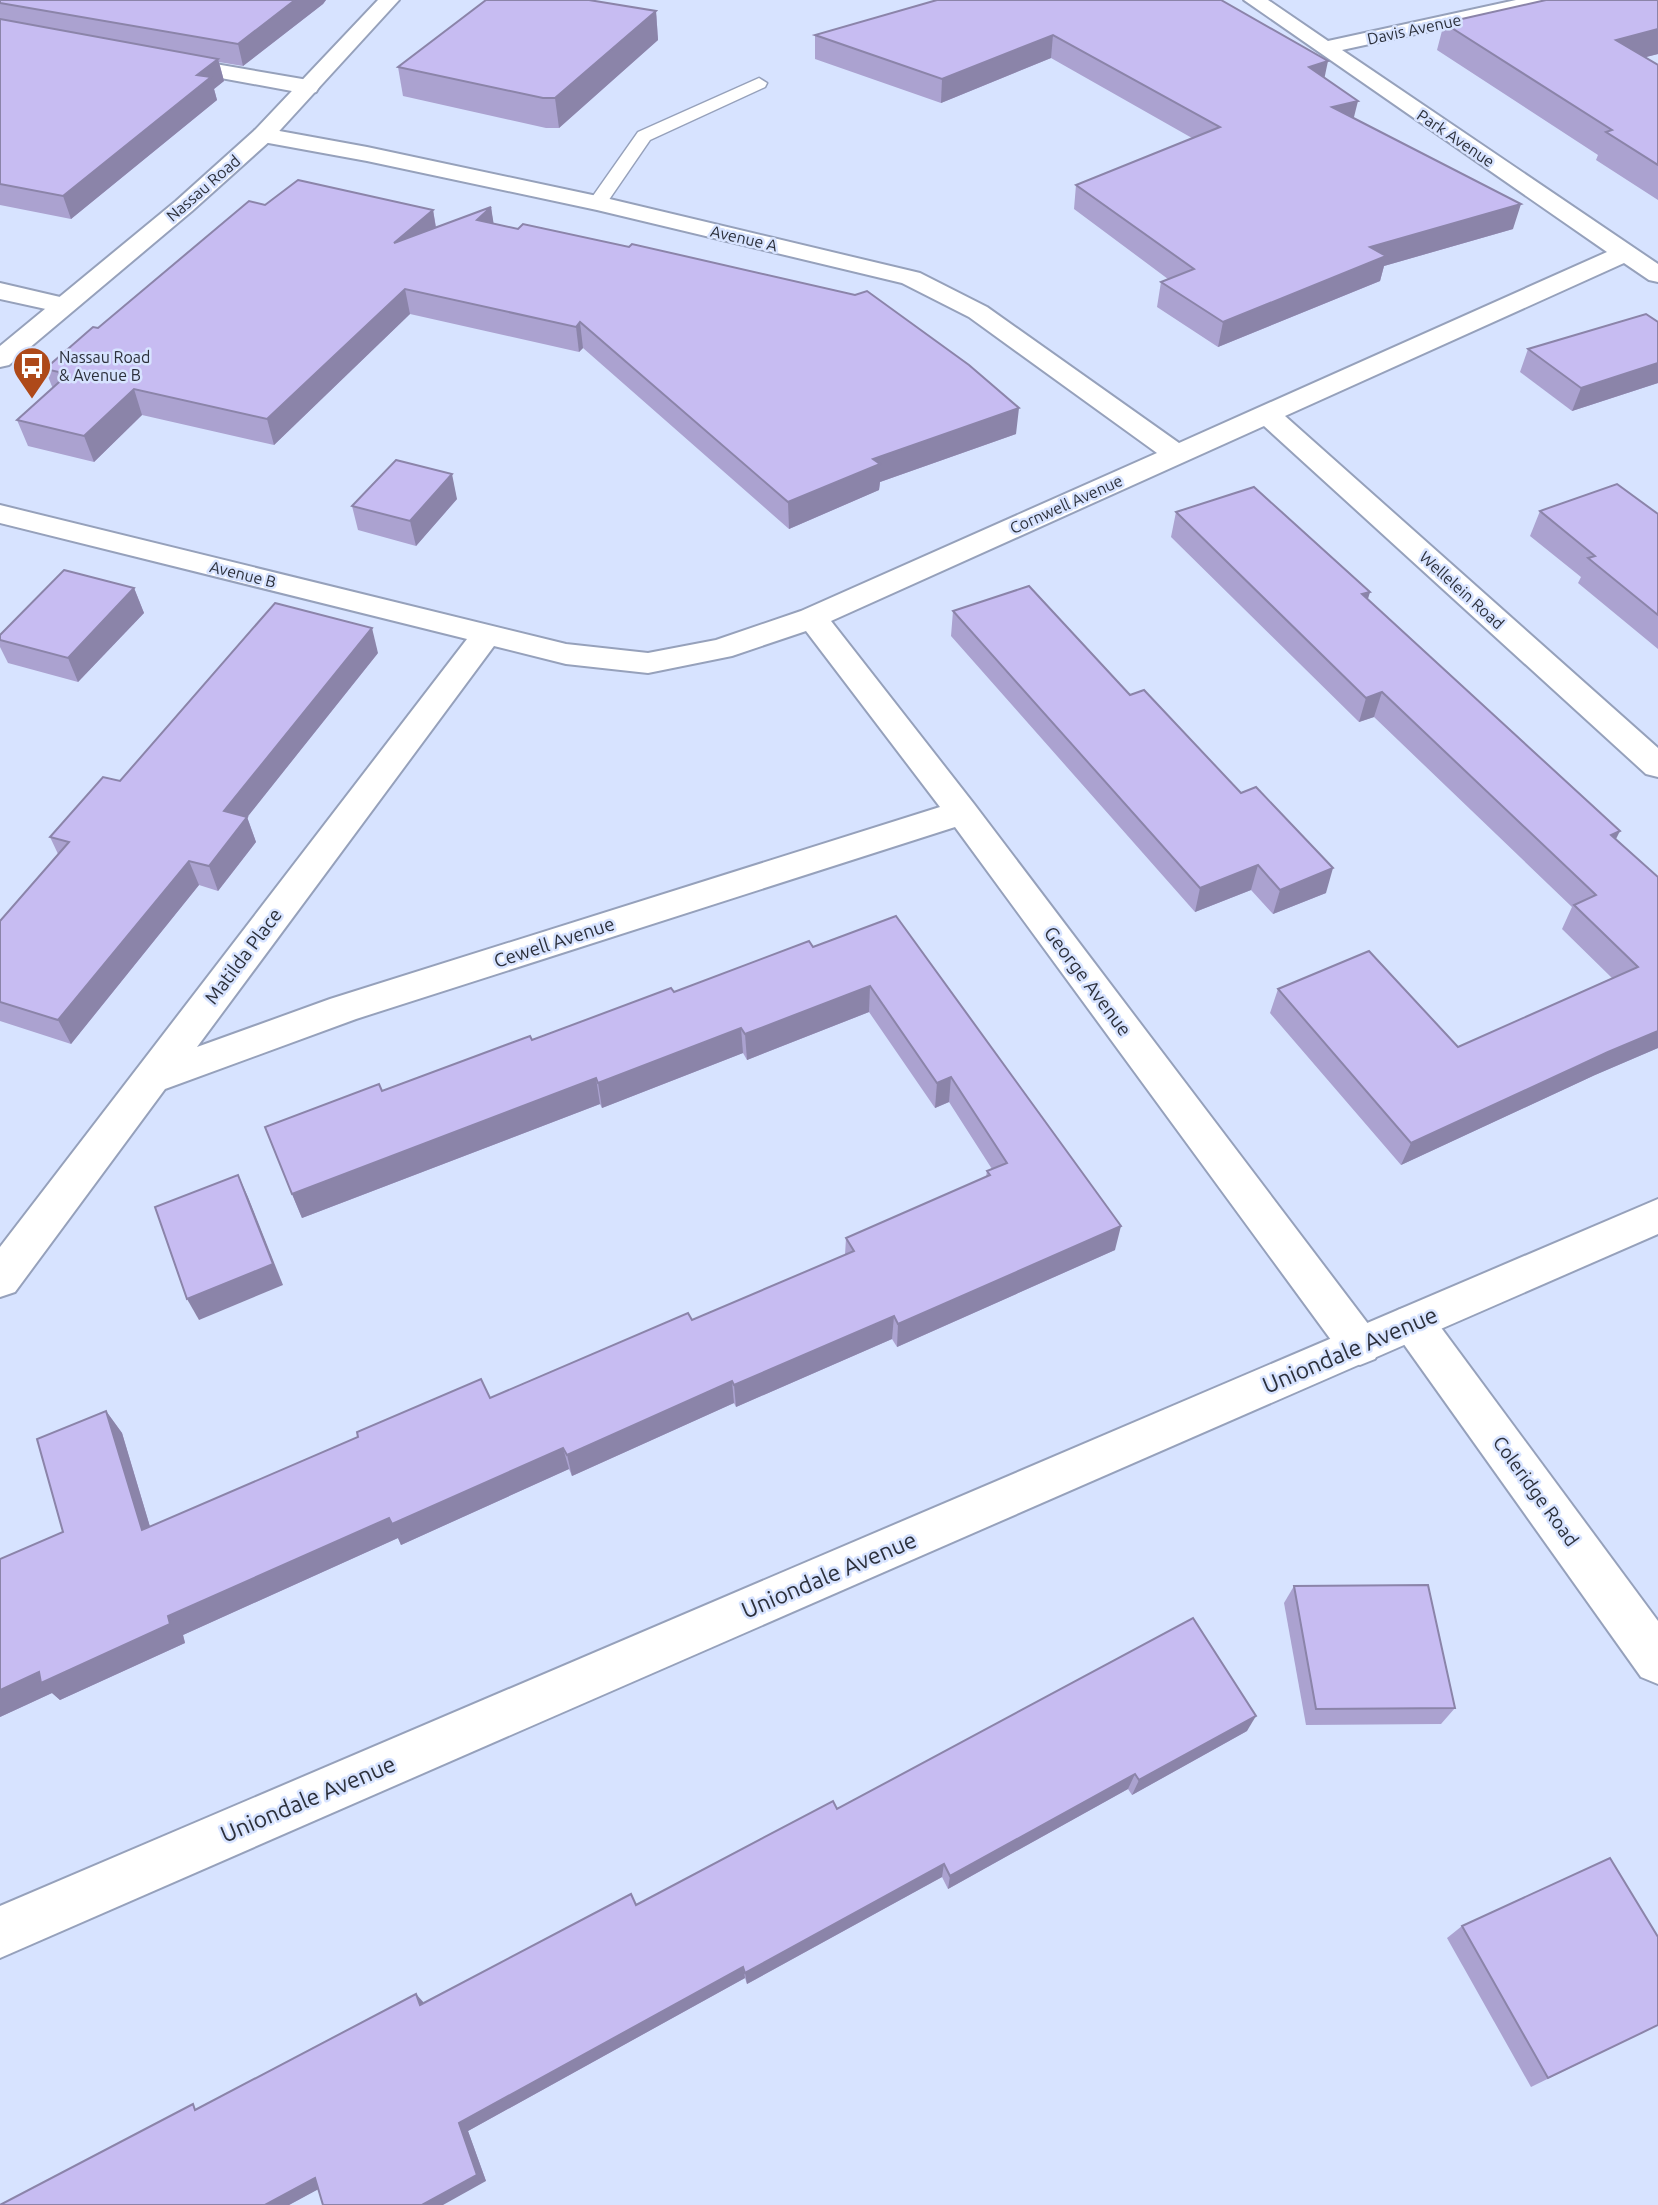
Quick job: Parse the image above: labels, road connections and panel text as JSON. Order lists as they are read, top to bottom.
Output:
{
  "streets": {
    "street": [
      "Davis Avenue",
      "Park Avenue",
      "Nassau Road",
      "Avenue A",
      "Cornwell Avenue",
      "Avenue B",
      "Wellelein Road",
      "Cewell Avenue",
      "Matilda Place",
      "George Avenue",
      "Uniondale Avenue",
      "Coleridge Road"
    ]
  },
  "crossings": [
    ["Davis Avenue", "Park Avenue"],
    ["Park Avenue", "Cornwell Avenue"],
    ["Nassau Road", "Avenue A"],
    ["Avenue A", "Cornwell Avenue"],
    ["Cornwell Avenue", "Avenue B"],
    ["Cornwell Avenue", "Wellelein Road"],
    ["Cornwell Avenue", "Matilda Place"],
    ["Cornwell Avenue", "George Avenue"],
    ["Avenue B", "Matilda Place"],
    ["Cewell Avenue", "Matilda Place"],
    ["Cewell Avenue", "George Avenue"],
    ["George Avenue", "Uniondale Avenue"],
    ["Uniondale Avenue", "Coleridge Road"]
  ],
  "places": {
    "bus stop": ["Nassau Road & Avenue B"]
  }
}
